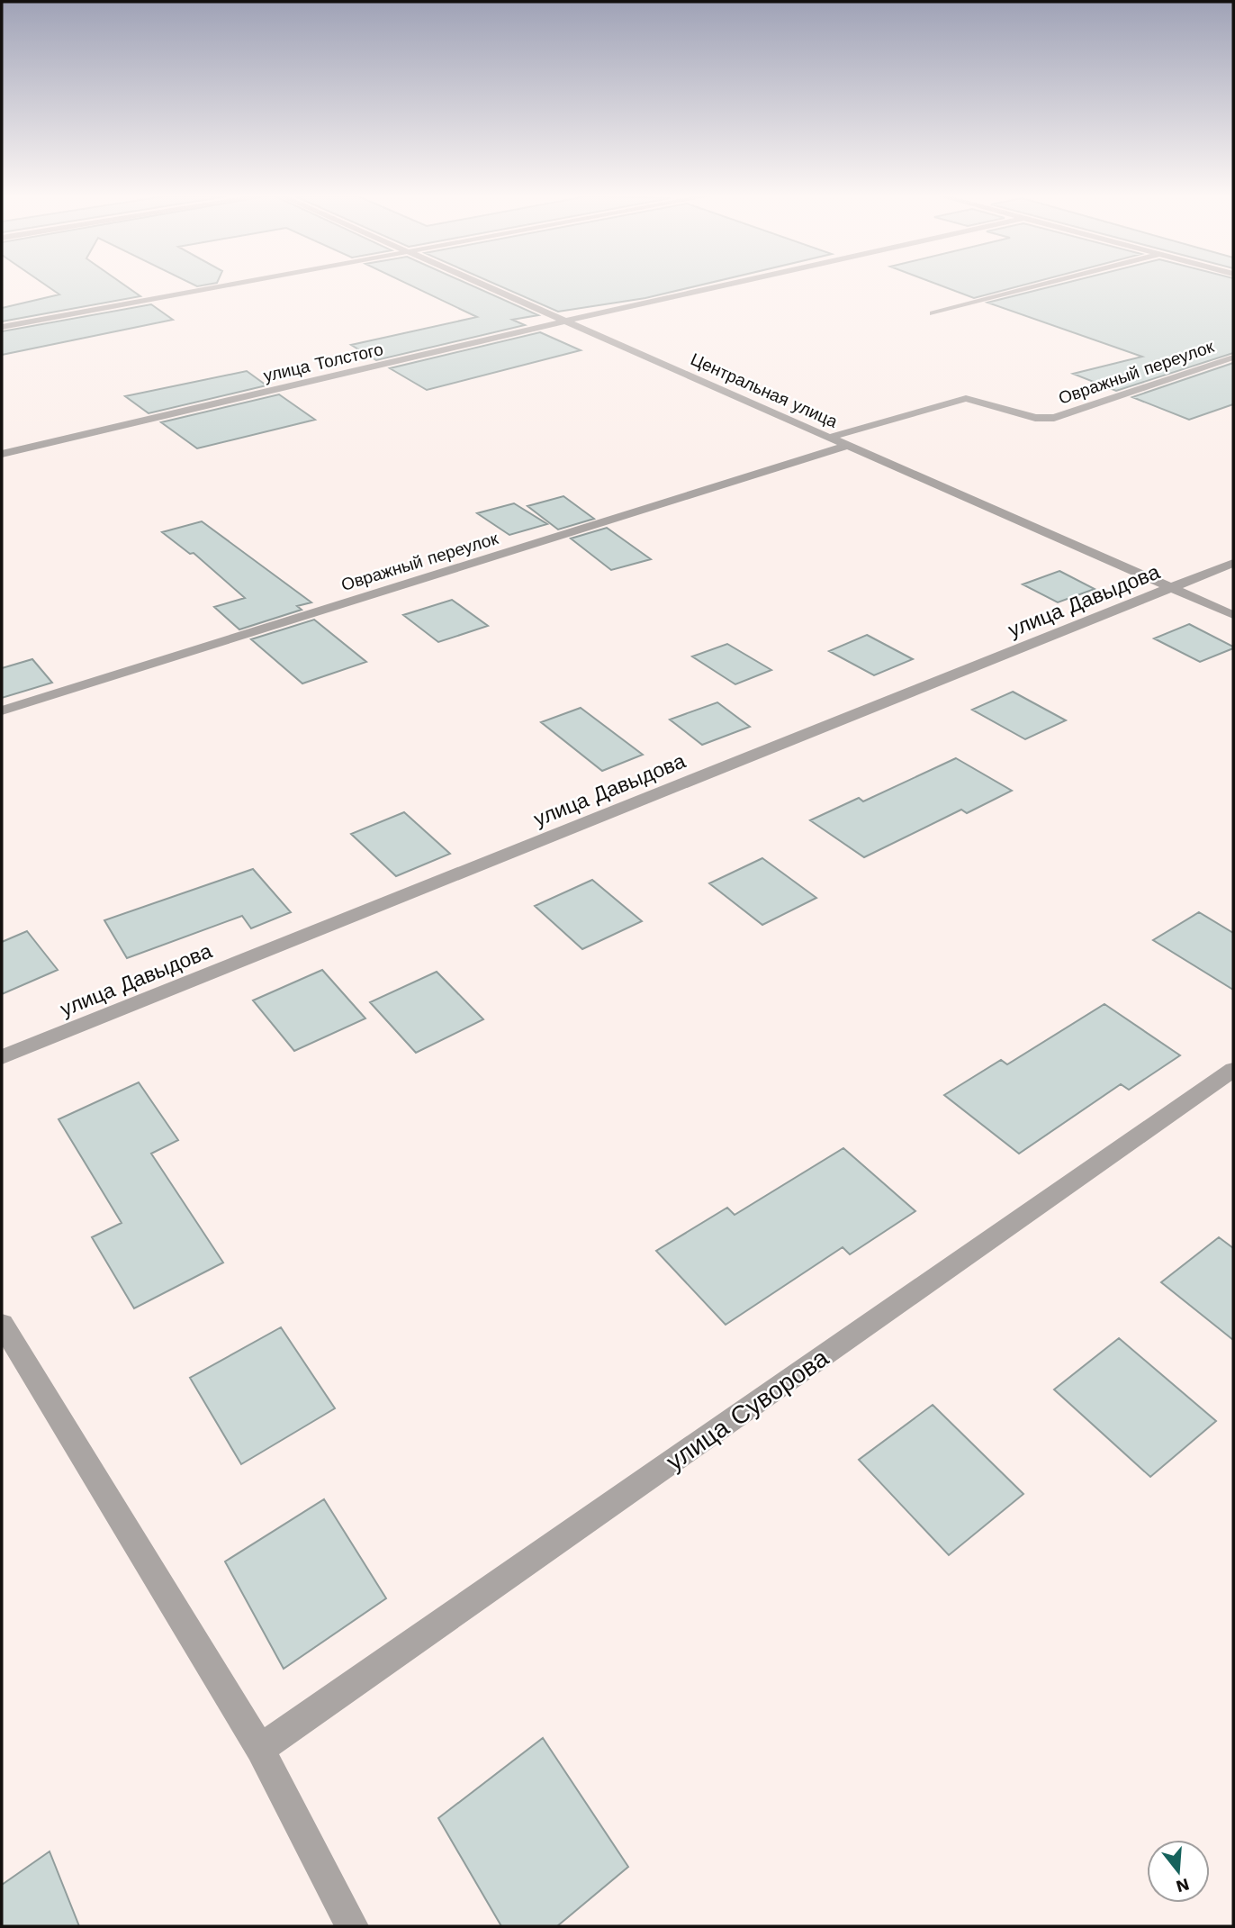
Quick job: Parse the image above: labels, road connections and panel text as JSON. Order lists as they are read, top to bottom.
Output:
{
  "streets": {
    "street": [
      "улица Толстого",
      "Овражный переулок",
      "Центральная улица",
      "улица Давыдова",
      "улица Суворова"
    ]
  },
  "crossings": [
    ["улица Толстого", "Центральная улица"],
    ["Овражный переулок", "Центральная улица"],
    ["Центральная улица", "улица Давыдова"]
  ],
  "north": "bottom"
}
